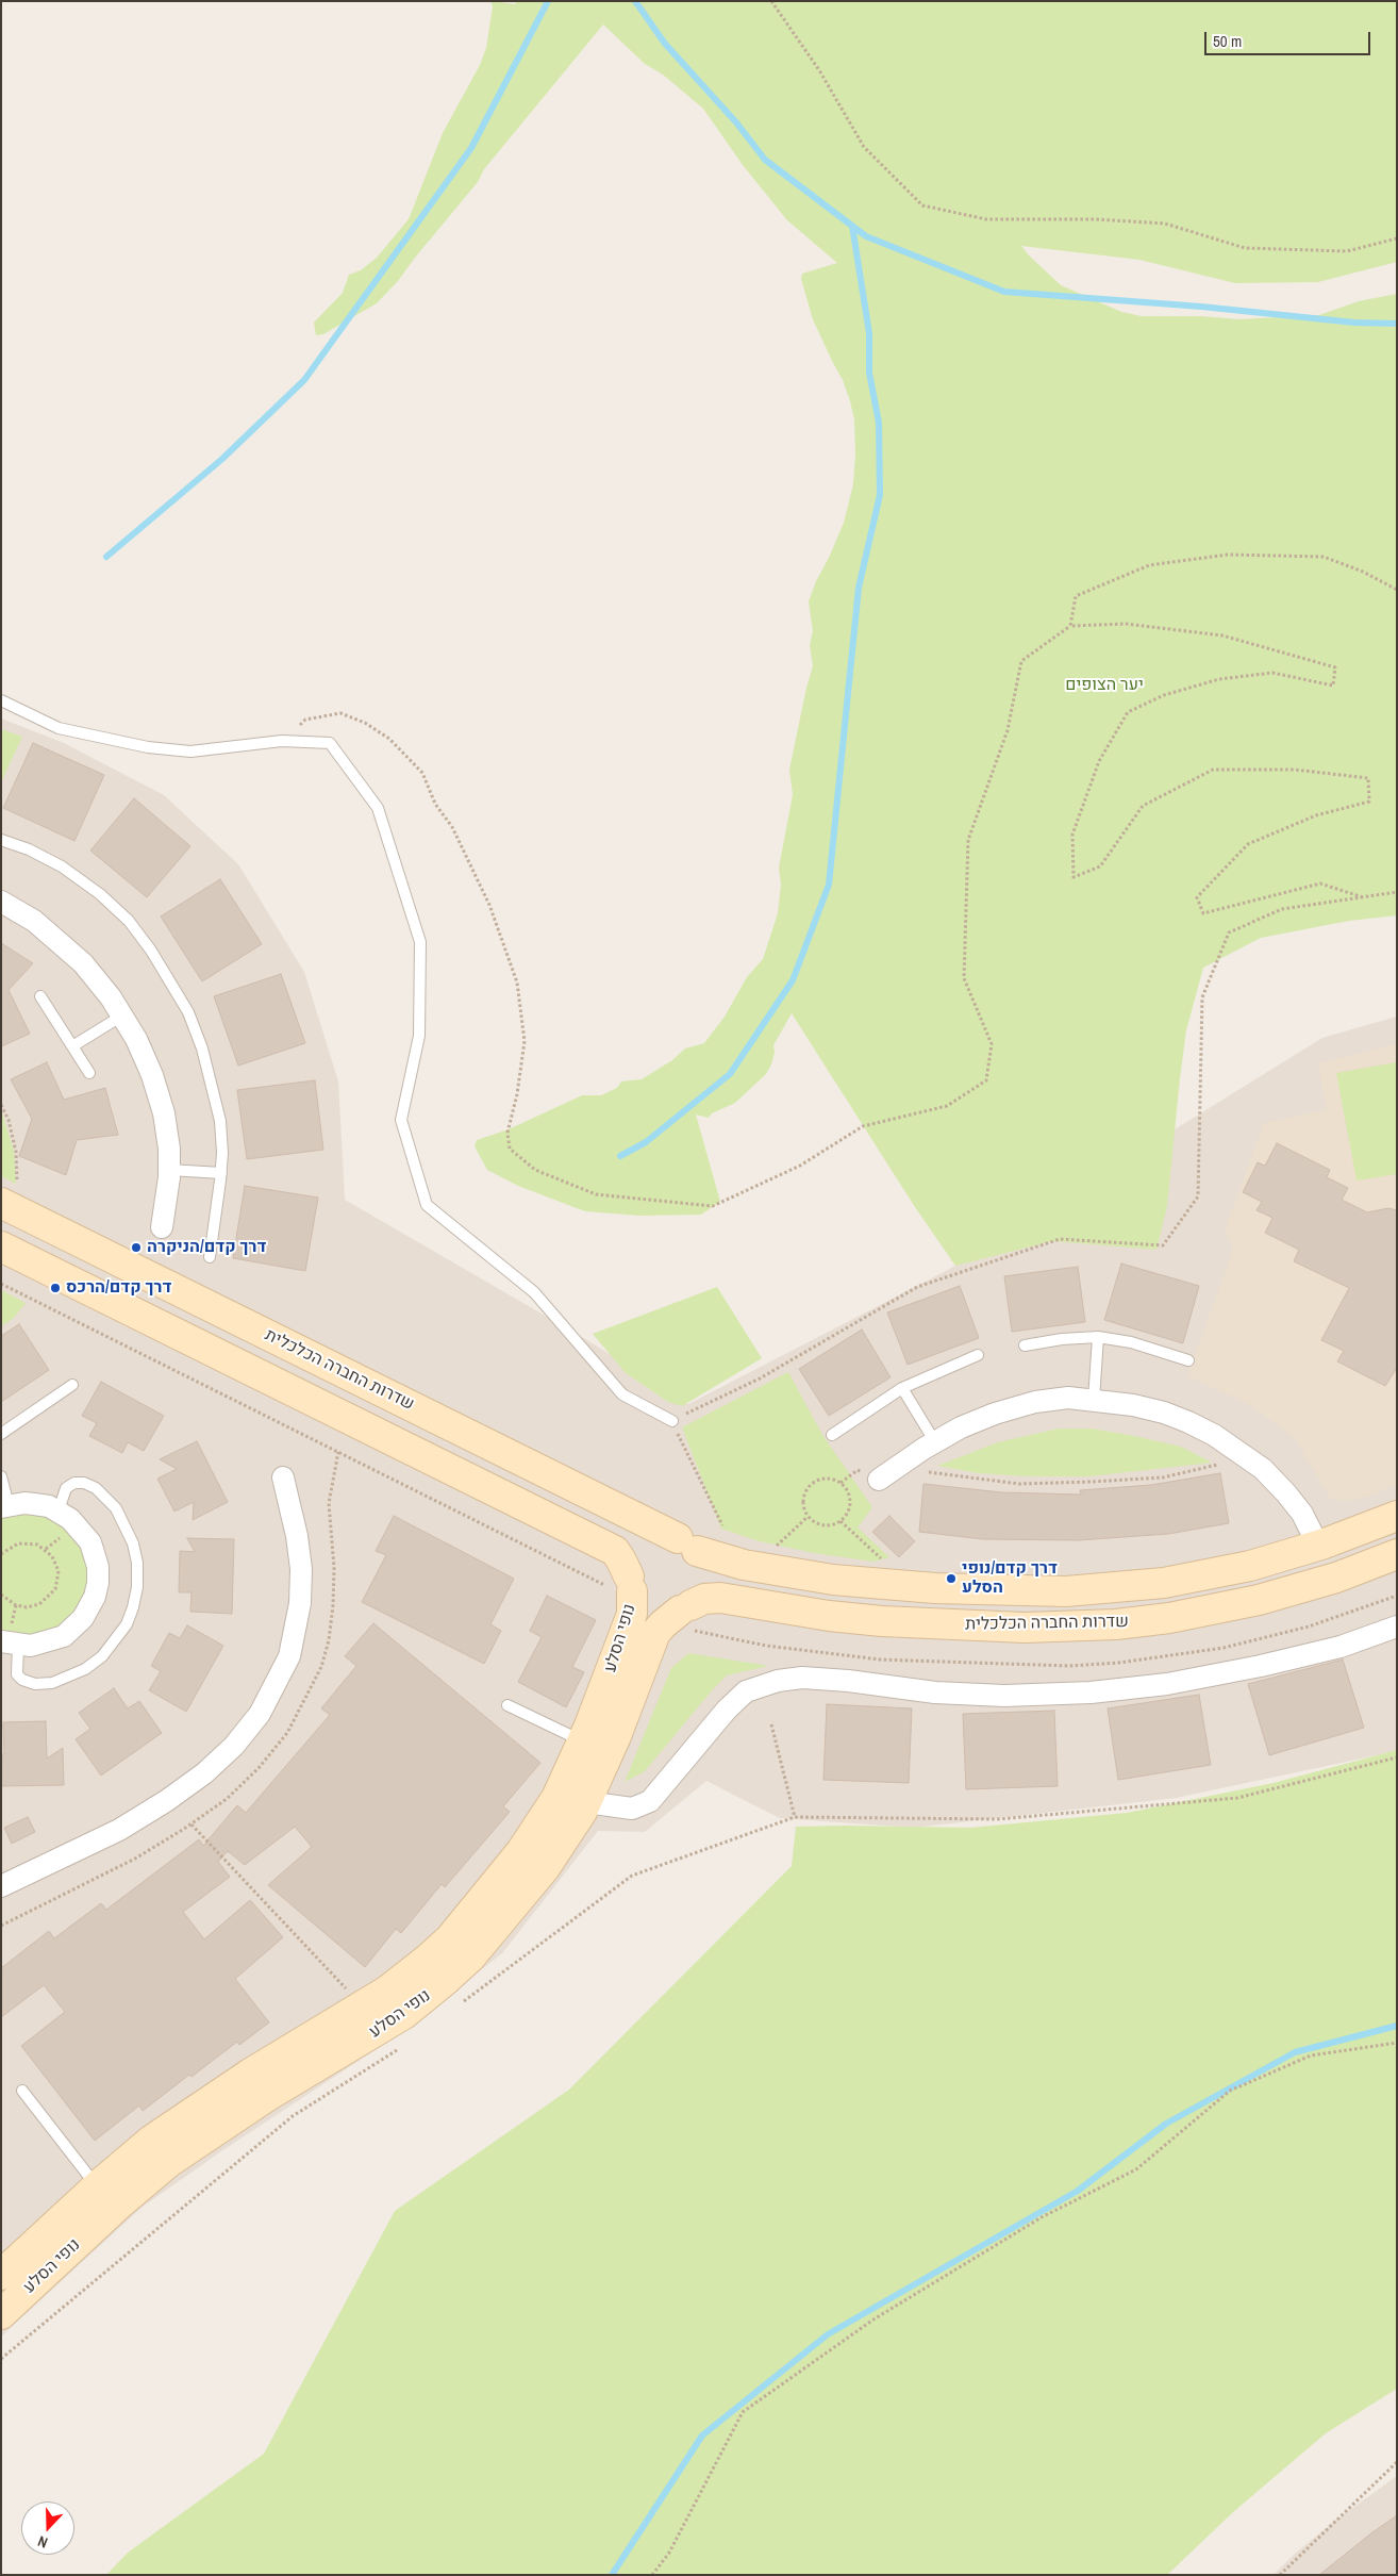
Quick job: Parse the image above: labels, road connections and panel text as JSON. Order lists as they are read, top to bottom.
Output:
{
  "streets": {
    "main road": ["שדרות החברה הכלכלית", "נופי הסלע"]
  },
  "crossings": [
    ["שדרות החברה הכלכלית", "נופי הסלע"]
  ],
  "parks": ["יער הצופים"],
  "places": ["דרך קדם/הניקרה", "דרך קדם/הרכס", "דרך קדם/נופי הסלע"],
  "scale_bar": "50 m",
  "north": "bottom"
}
